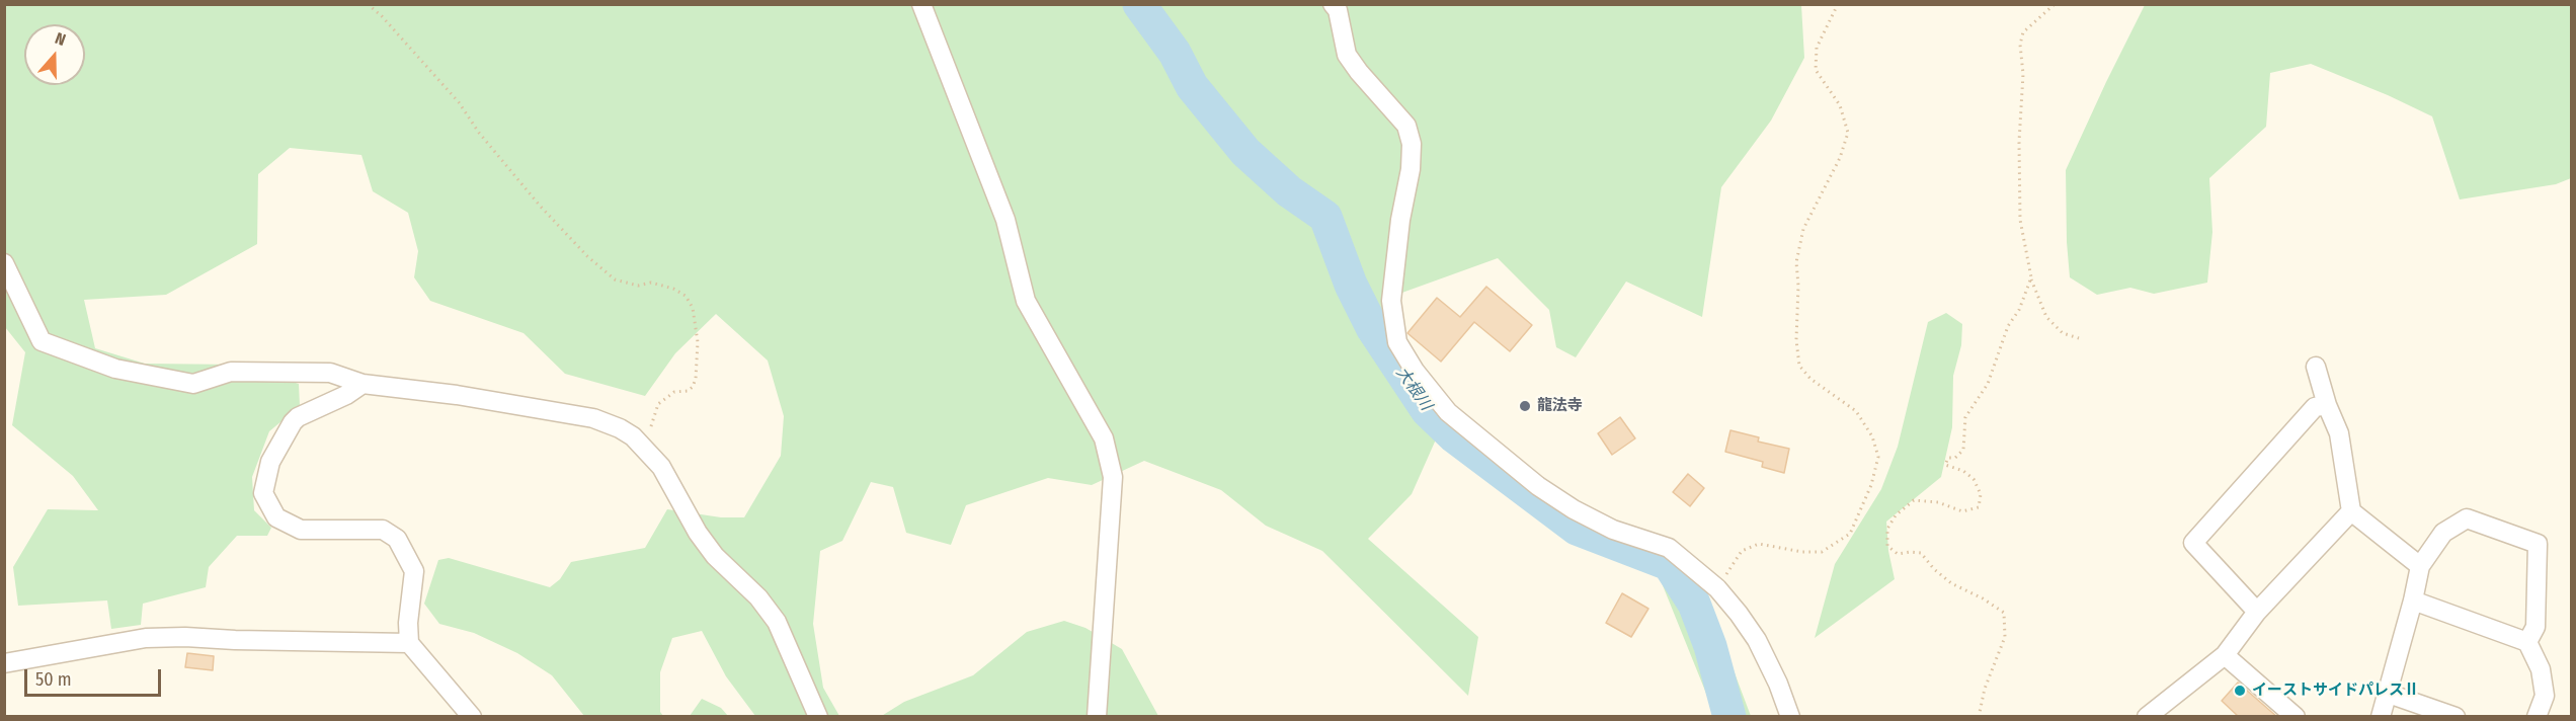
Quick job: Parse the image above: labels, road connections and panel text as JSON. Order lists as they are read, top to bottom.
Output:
{
  "water": ["大根川"],
  "places": ["龍法寺", "イーストサイドパレスⅡ"],
  "scale_bar": "50 m",
  "north": "top"
}
